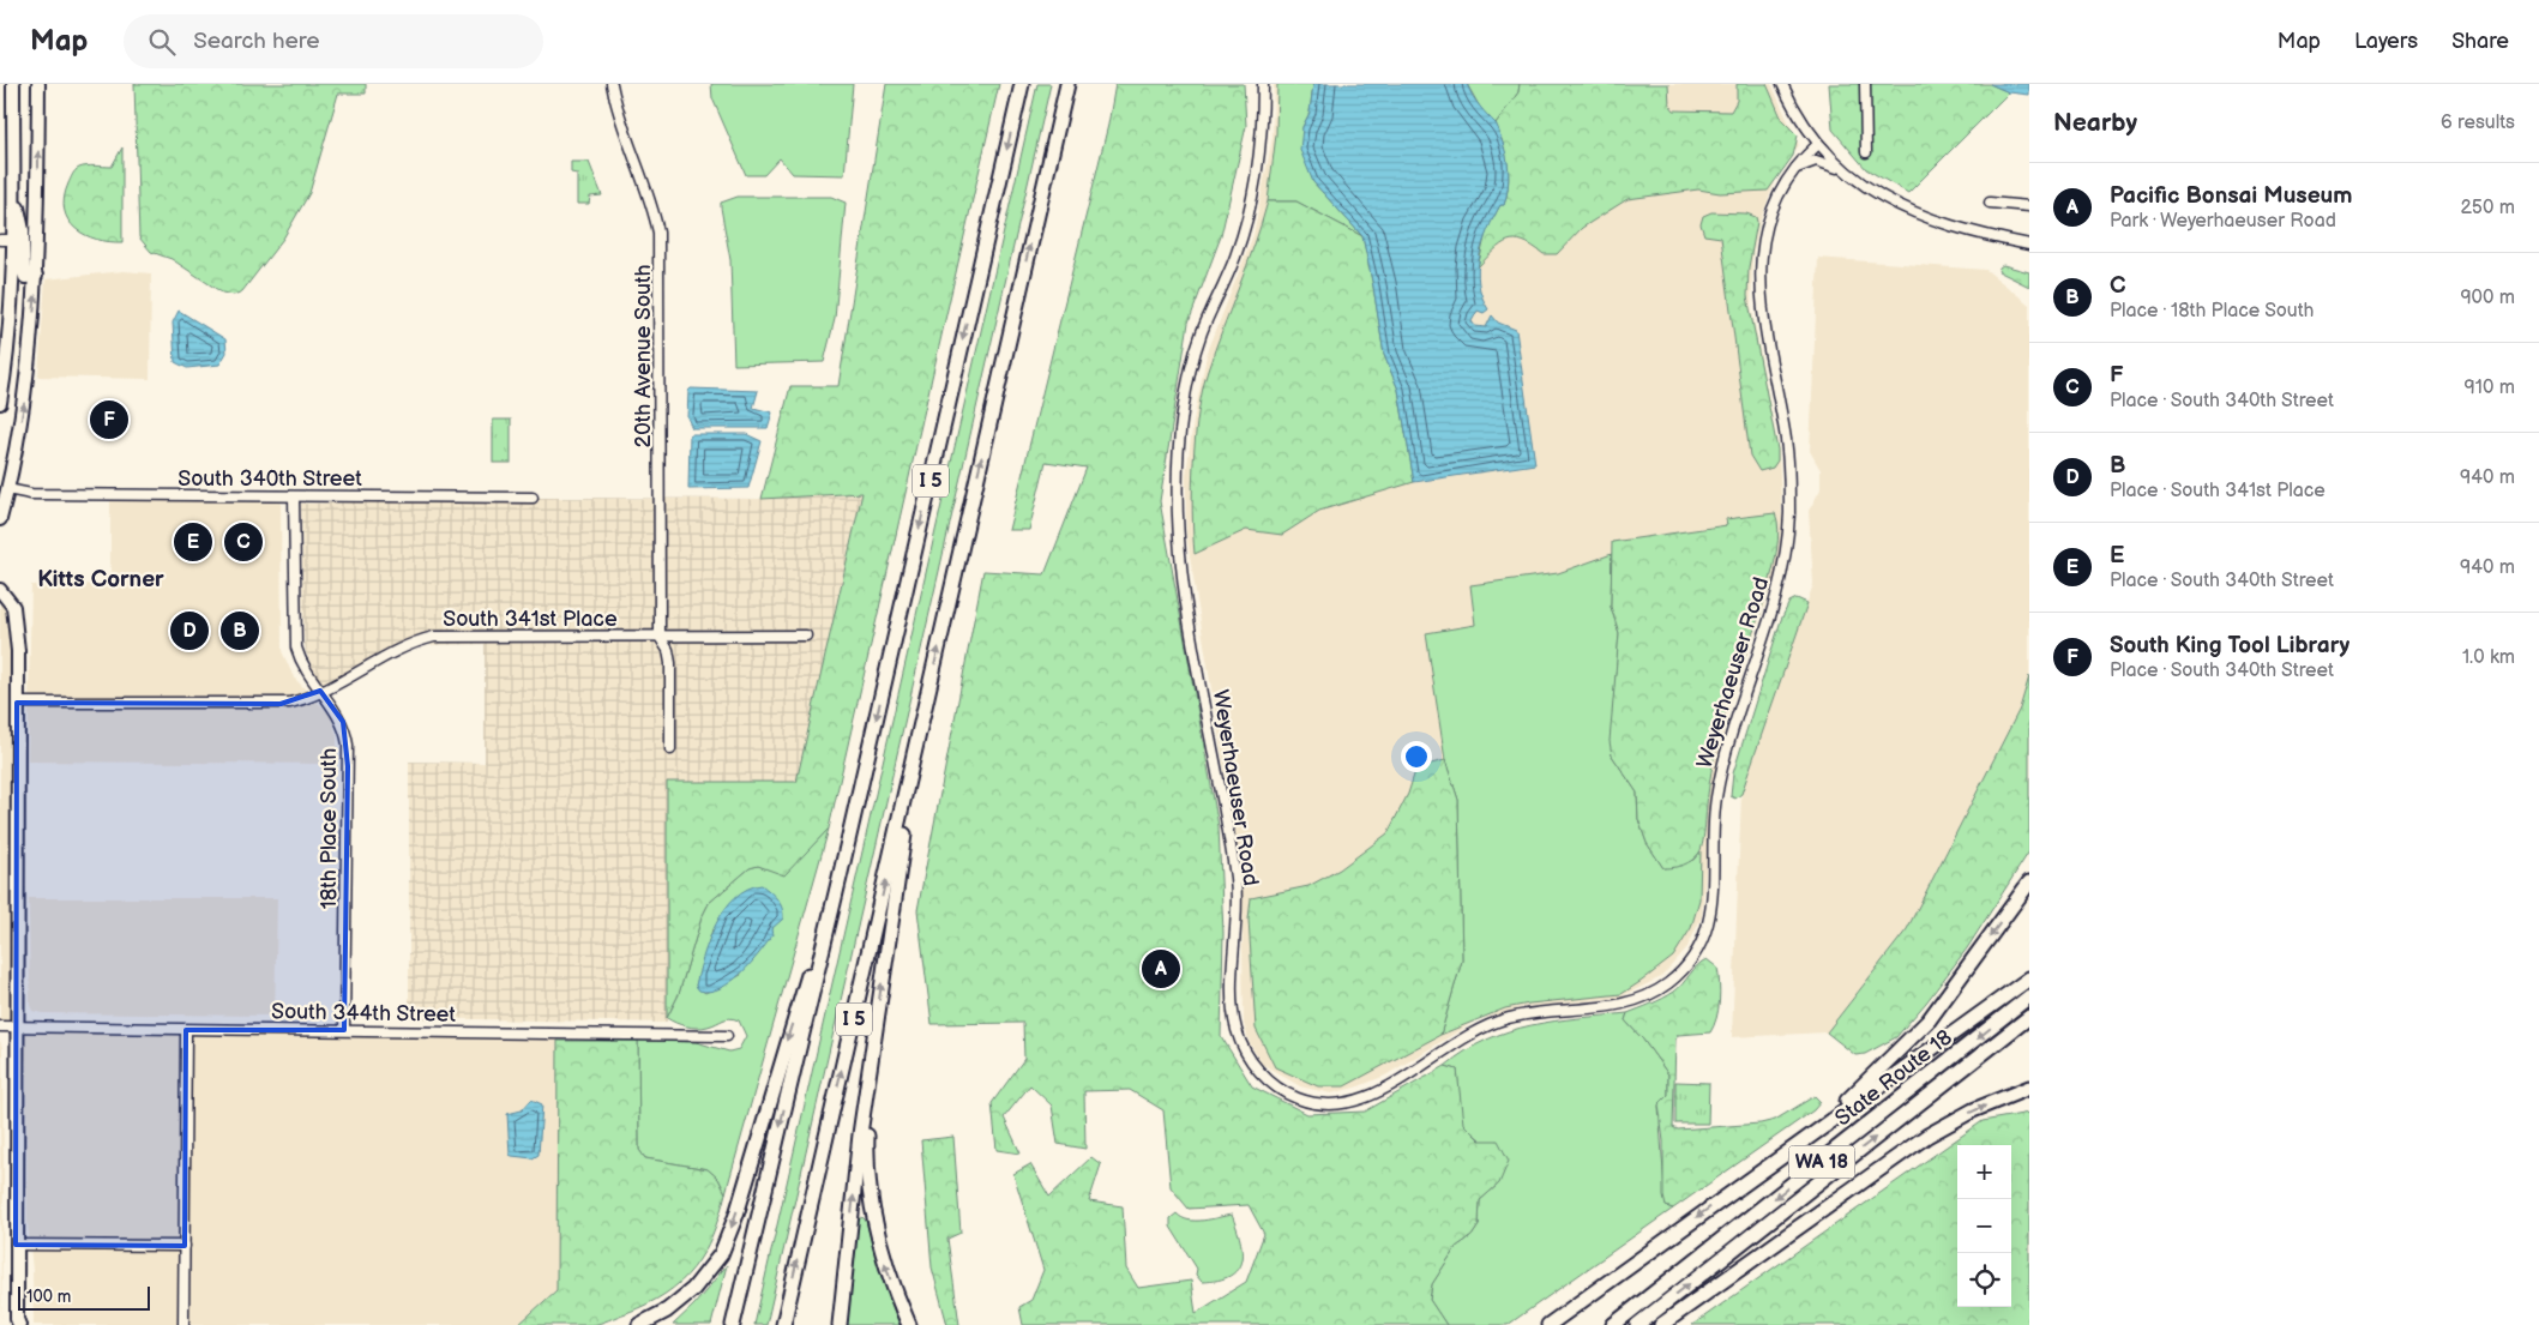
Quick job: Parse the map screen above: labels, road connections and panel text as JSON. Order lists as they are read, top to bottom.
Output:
{
  "streets": {
    "highway": ["I 5", "State Route 18", "WA 18"],
    "street": [
      "20th Avenue South",
      "South 340th Street",
      "South 341st Place",
      "Weyerhaeuser Road",
      "18th Place South",
      "South 344th Street"
    ]
  },
  "crossings": [
    ["20th Avenue South", "South 341st Place"],
    ["South 340th Street", "18th Place South"],
    ["South 341st Place", "18th Place South"],
    ["18th Place South", "South 344th Street"]
  ],
  "districts": ["Kitts Corner"],
  "scale_bar": "100 m",
  "page": {
    "header": "Map",
    "search": "Search here",
    "nav": ["Map", "Layers", "Share"],
    "heading": ["Nearby", "6 results"],
    "list": [
      {
        "mark": "A",
        "name": "Pacific Bonsai Museum",
        "note": "Park · Weyerhaeuser Road",
        "value": "250 m"
      },
      {
        "mark": "B",
        "name": "C",
        "note": "Place · 18th Place South",
        "value": "900 m"
      },
      {
        "mark": "C",
        "name": "F",
        "note": "Place · South 340th Street",
        "value": "910 m"
      },
      {
        "mark": "D",
        "name": "B",
        "note": "Place · South 341st Place",
        "value": "940 m"
      },
      {
        "mark": "E",
        "name": "E",
        "note": "Place · South 340th Street",
        "value": "940 m"
      },
      {
        "mark": "F",
        "name": "South King Tool Library",
        "note": "Place · South 340th Street",
        "value": "1.0 km"
      }
    ],
    "pins": [
      "F",
      "C",
      "E",
      "B",
      "D",
      "A"
    ],
    "map_buttons": ["+", "−"],
    "scale": "100 m"
  }
}
